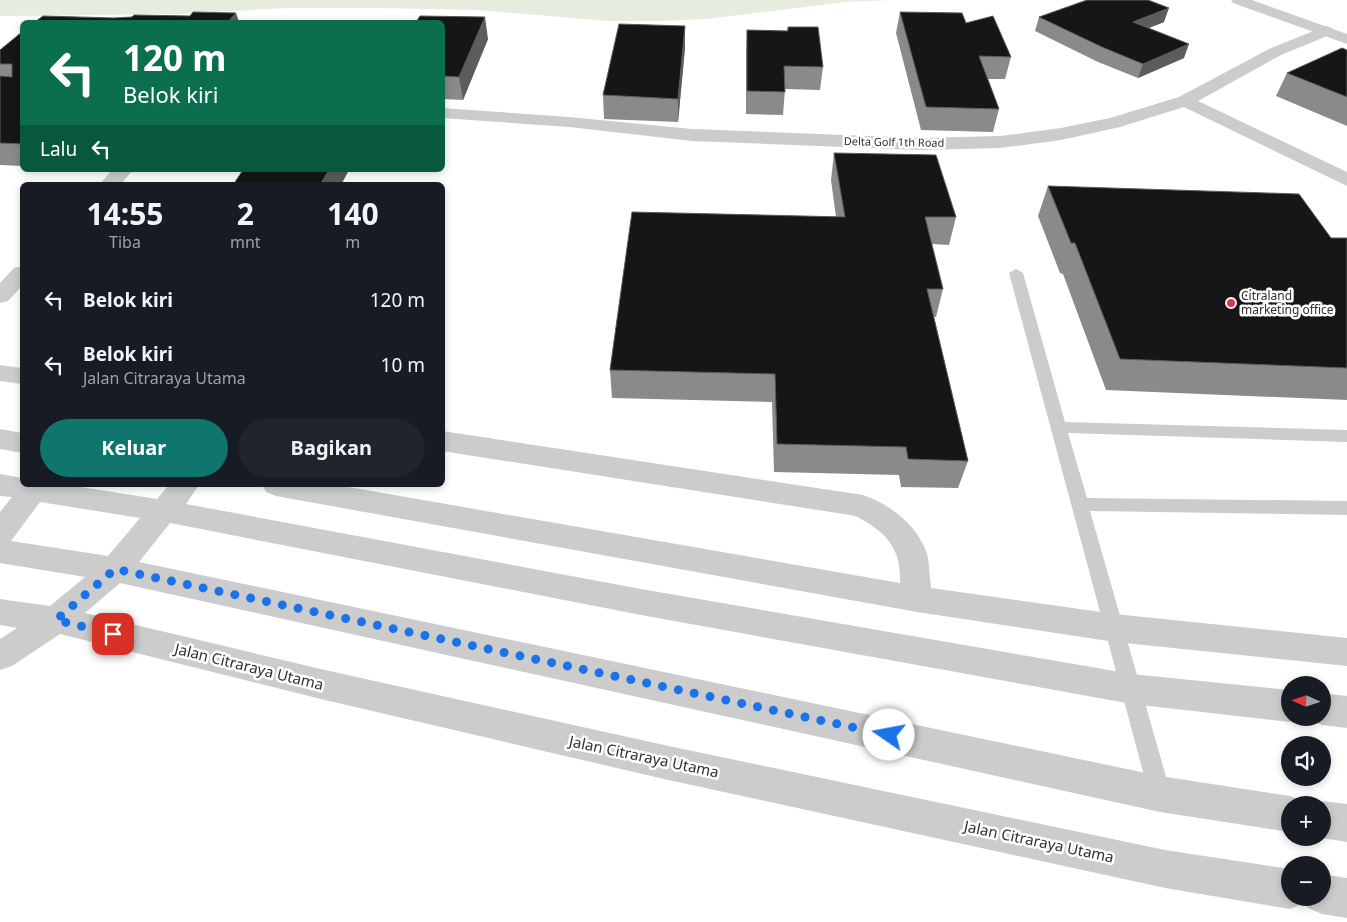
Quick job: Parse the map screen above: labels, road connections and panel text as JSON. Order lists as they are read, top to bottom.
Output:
{
  "streets": {
    "street": ["Delta Golf 1th Road", "Jalan Citraraya Utama"]
  },
  "places": ["Citraland marketing office"],
  "north": "left",
  "page": {
    "turn": ["120 m", "Belok kiri"],
    "then": "Lalu",
    "eta": [
      "14:55",
      "Tiba",
      "2",
      "mnt",
      "140",
      "m"
    ],
    "list": [
      {
        "name": "Belok kiri",
        "value": "120 m"
      },
      {
        "name": "Belok kiri",
        "note": "Jalan Citraraya Utama",
        "value": "10 m"
      }
    ],
    "buttons": ["Keluar", "Bagikan"],
    "map_buttons": ["+", "−"]
  }
}
